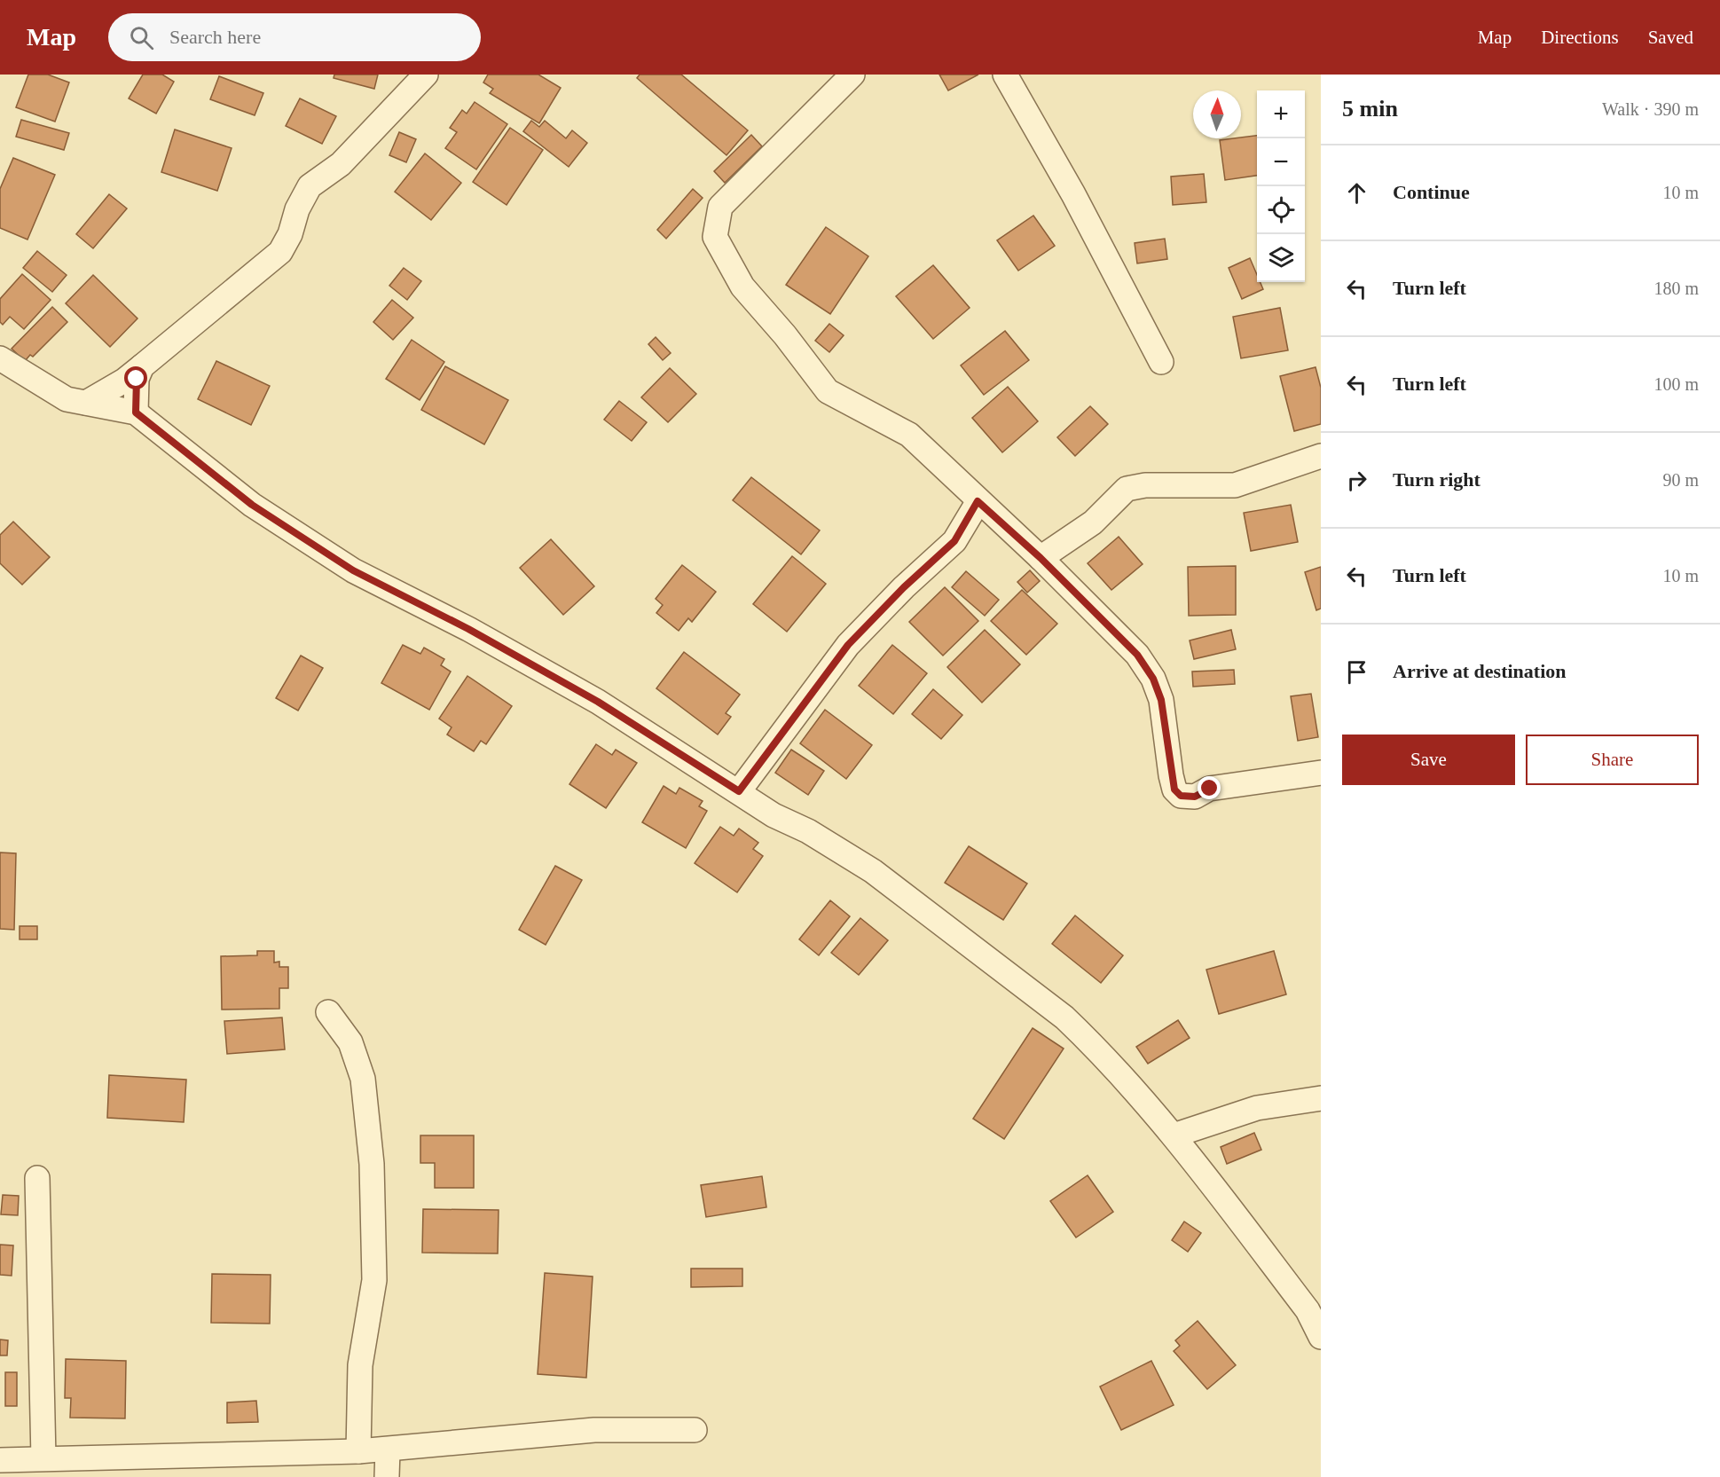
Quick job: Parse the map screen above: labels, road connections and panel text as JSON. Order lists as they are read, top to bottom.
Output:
{
  "north": "top",
  "page": {
    "header": "Map",
    "search": "Search here",
    "nav": ["Map", "Directions", "Saved"],
    "heading": ["5 min", "Walk · 390 m"],
    "map_buttons": ["+", "−"],
    "list": [
      ["Continue", "10 m"],
      ["Turn left", "180 m"],
      ["Turn left", "100 m"],
      ["Turn right", "90 m"],
      ["Turn left", "10 m"],
      "Arrive at destination"
    ],
    "buttons": ["Save", "Share"]
  }
}
